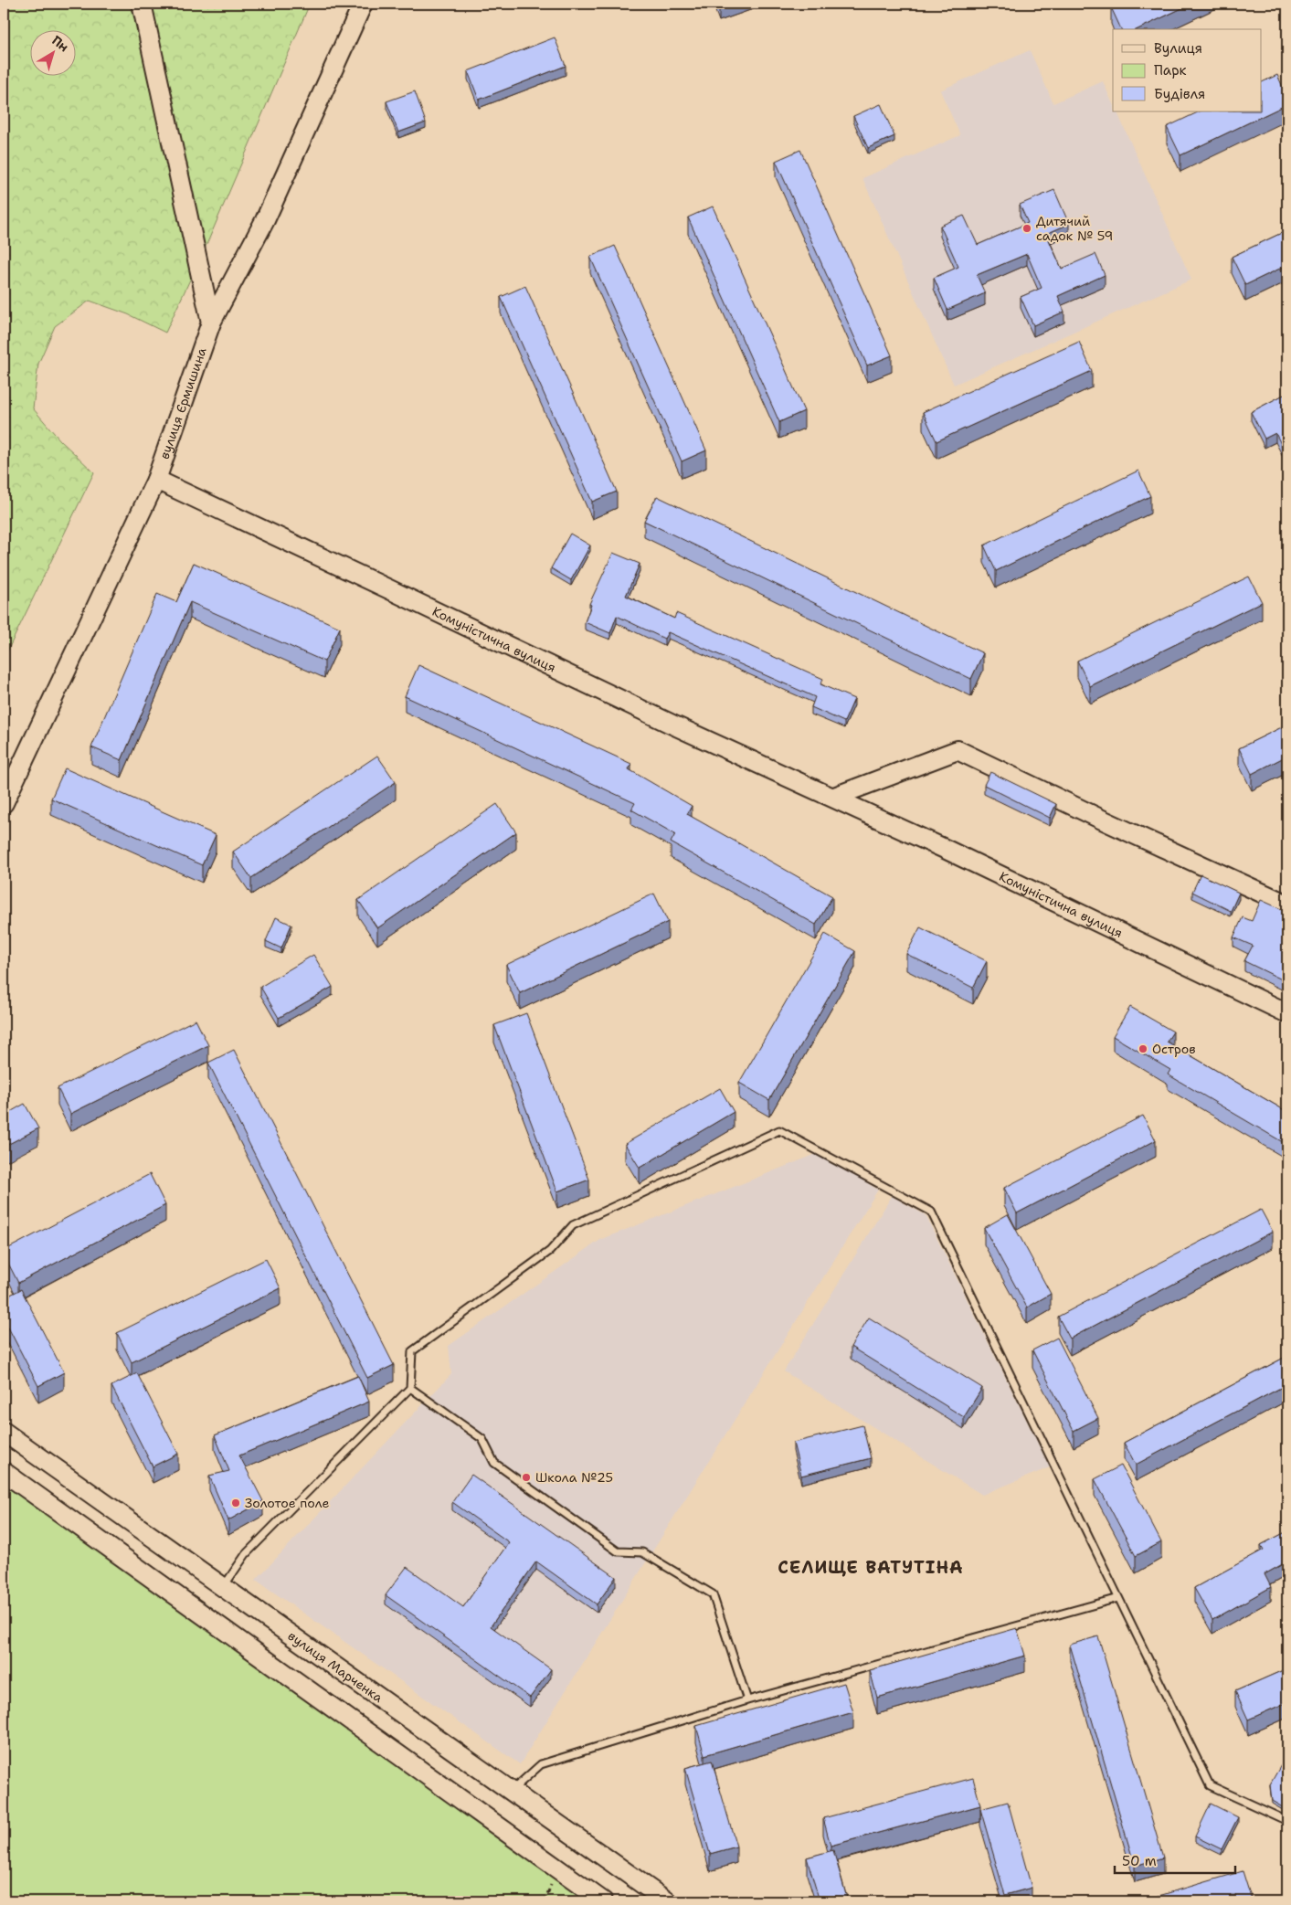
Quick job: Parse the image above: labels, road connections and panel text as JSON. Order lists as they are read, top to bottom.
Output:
{
  "streets": {
    "street": ["вулиця Єрмишина", "Комуністична вулиця", "вулиця Марченка"]
  },
  "crossings": [
    ["вулиця Єрмишина", "Комуністична вулиця"]
  ],
  "districts": ["СЕЛИЩЕ ВАТУТІНА"],
  "places": [
    "Дитячий садок № 59",
    "Остров",
    "Школа №25",
    "Золотое поле"
  ],
  "legend": ["Вулиця", "Парк", "Будівля"],
  "scale_bar": "50 m",
  "north": "top right"
}
